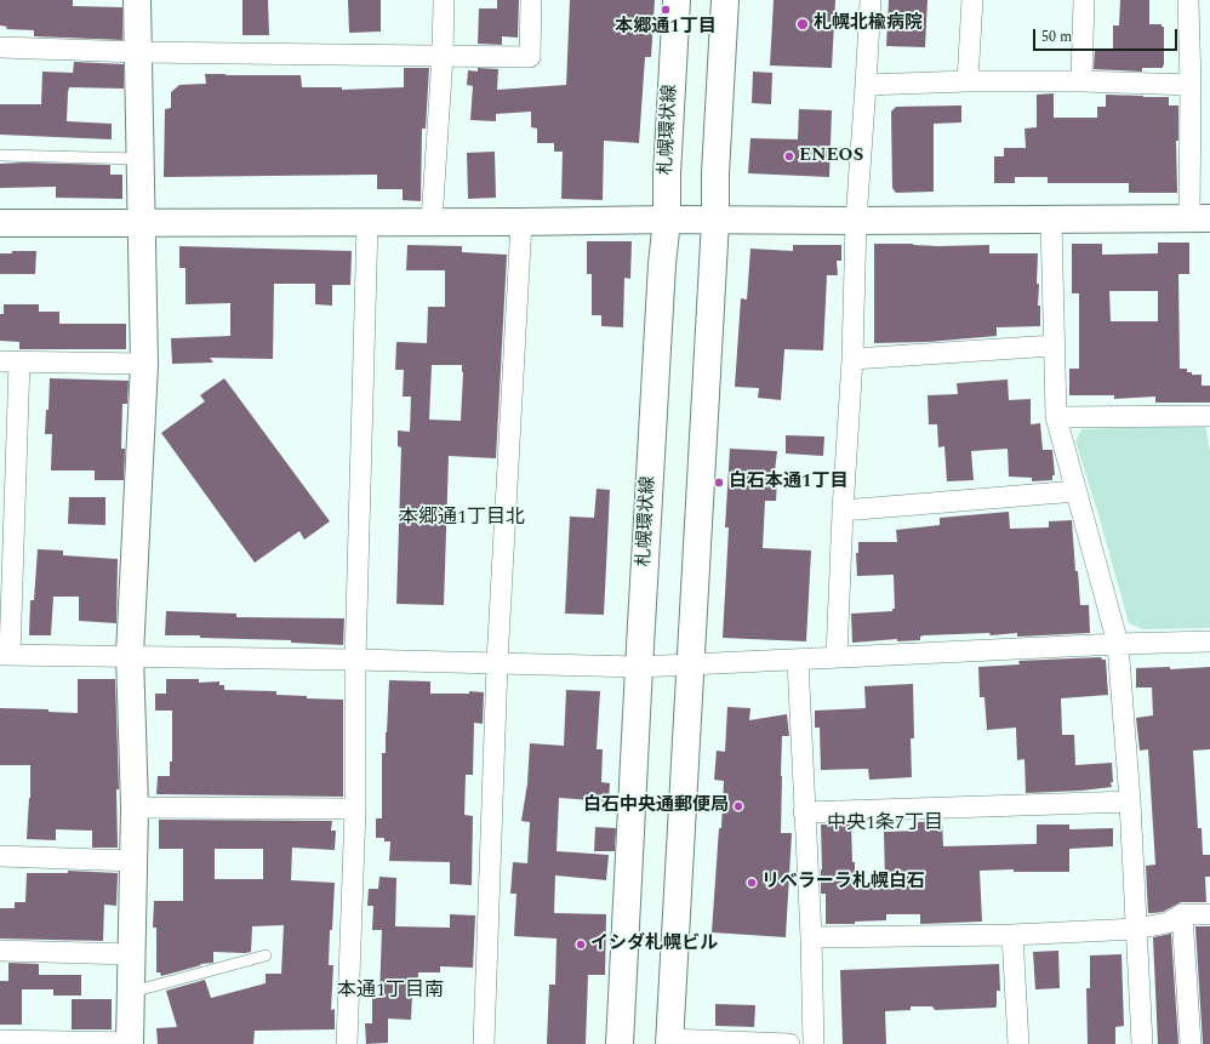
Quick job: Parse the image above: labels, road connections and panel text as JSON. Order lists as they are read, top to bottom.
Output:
{
  "streets": {
    "street": ["札幌環状線"]
  },
  "districts": ["本郷通1丁目北", "中央1条7丁目", "本通1丁目南"],
  "places": [
    "本郷通1丁目",
    "札幌北楡病院",
    "ENEOS",
    "白石本通1丁目",
    "白石中央通郵便局",
    "リベラーラ札幌白石",
    "イシダ札幌ビル"
  ],
  "scale_bar": "50 m"
}
